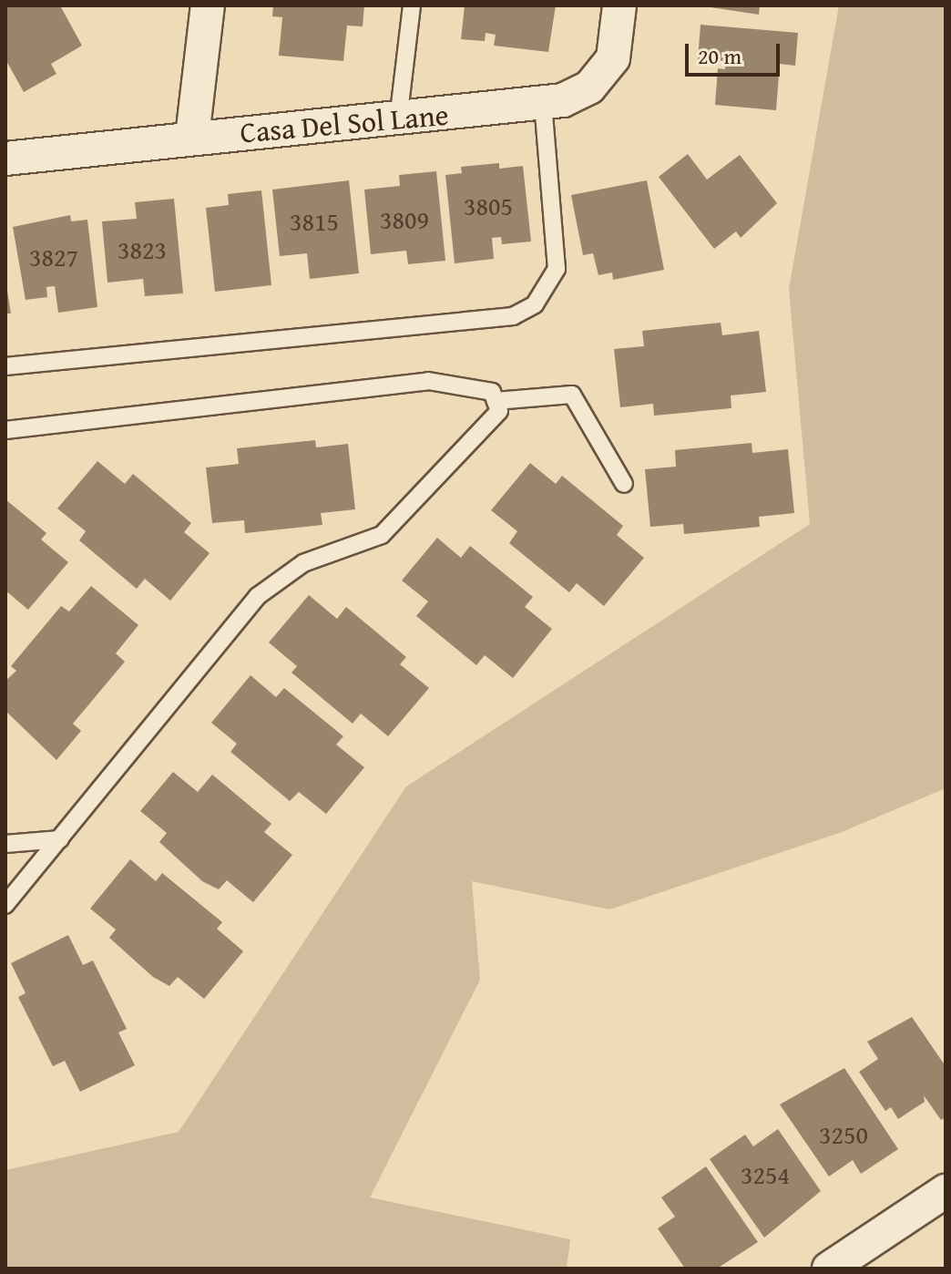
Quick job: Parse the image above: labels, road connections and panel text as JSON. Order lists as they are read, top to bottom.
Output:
{
  "streets": {
    "street": ["Casa Del Sol Lane"]
  },
  "house_numbers": [
    "3805",
    "3809",
    "3815",
    "3823",
    "3827",
    "3250",
    "3254"
  ],
  "scale_bar": "20 m"
}
